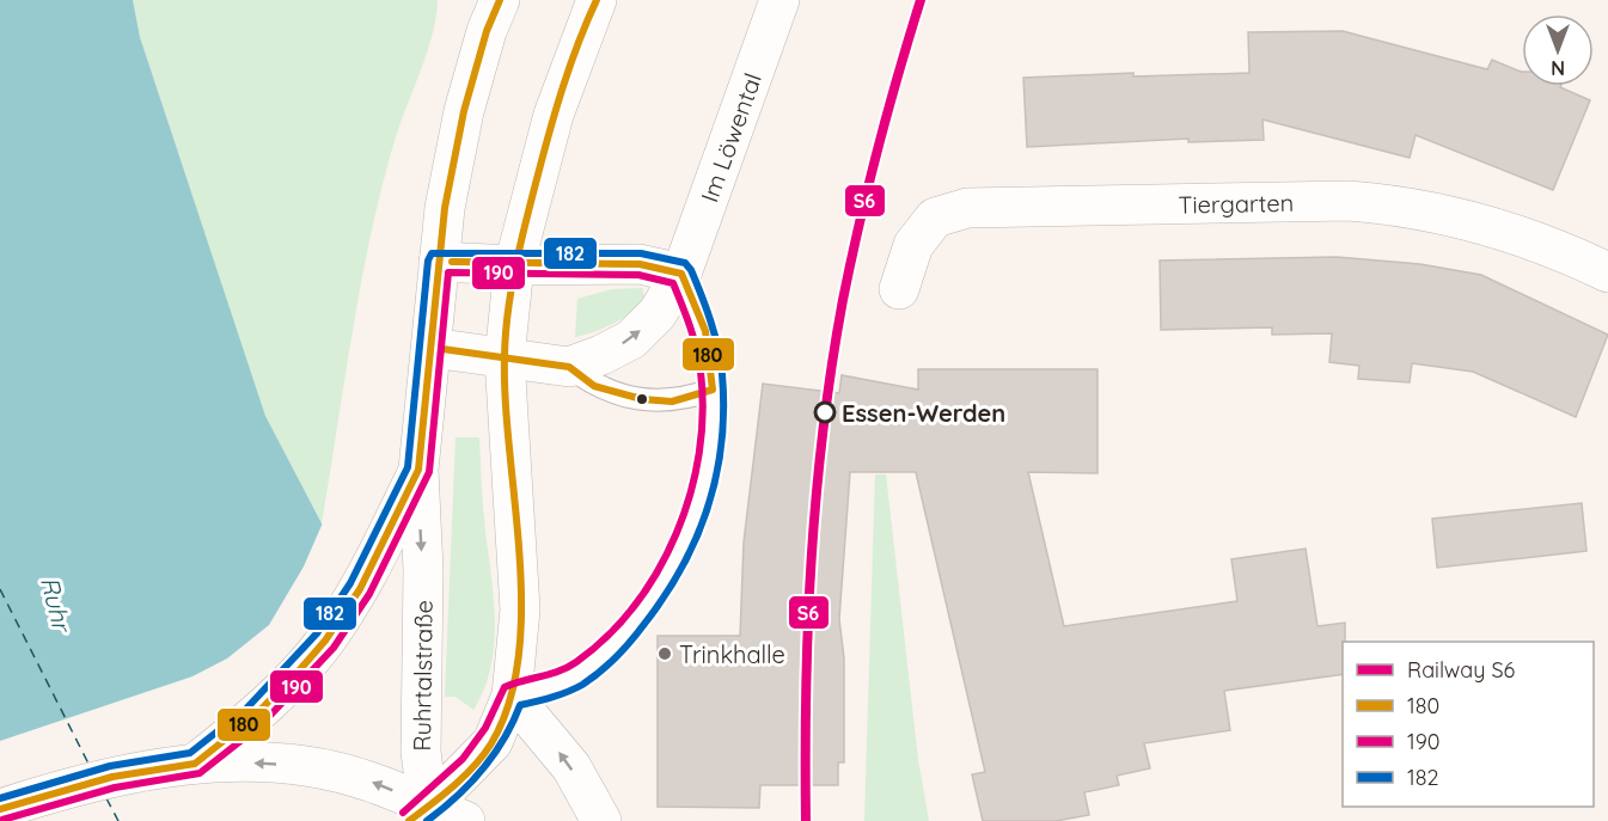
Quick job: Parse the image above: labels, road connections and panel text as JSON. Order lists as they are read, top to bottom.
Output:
{
  "streets": {
    "main road": ["Im Löwental", "Tiergarten", "Ruhrtalstraße"]
  },
  "crossings": [
    ["Im Löwental", "Ruhrtalstraße"]
  ],
  "water": ["Ruhr"],
  "places": ["Essen-Werden", "Trinkhalle"],
  "lines": [
    "rail line S6",
    "transit line 180",
    "transit line 182",
    "transit line 190"
  ],
  "legend": [
    "Railway S6",
    "180",
    "190",
    "182"
  ],
  "north": "bottom"
}
